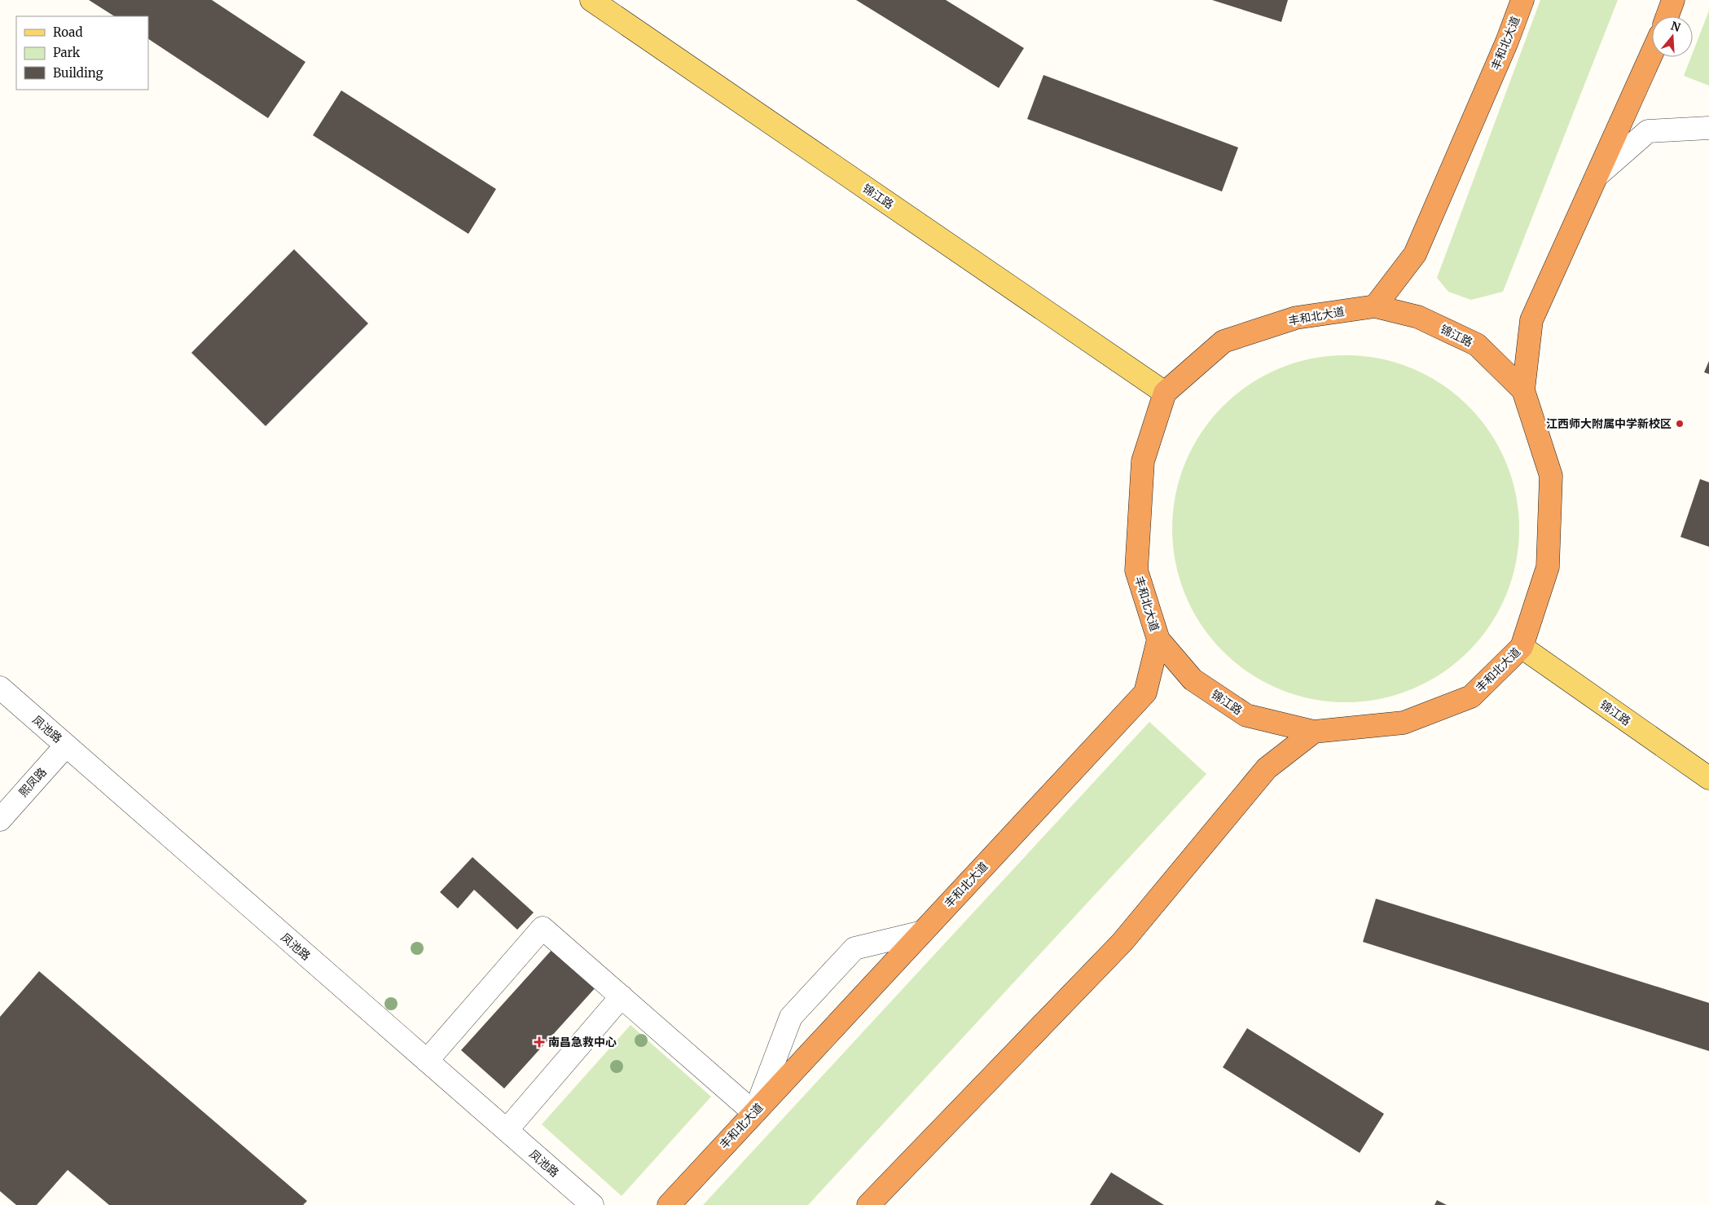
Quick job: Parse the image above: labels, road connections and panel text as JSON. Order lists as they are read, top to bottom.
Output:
{
  "streets": {
    "highway": ["丰和北大道", "锦江路"],
    "street": ["凤池路", "熙凤路"]
  },
  "crossings": [
    ["丰和北大道", "锦江路"],
    ["凤池路", "熙凤路"]
  ],
  "places": {
    "other": ["江西师大附属中学新校区"],
    "health": ["南昌急救中心"]
  },
  "legend": ["Road", "Park", "Building"],
  "north": "top"
}
